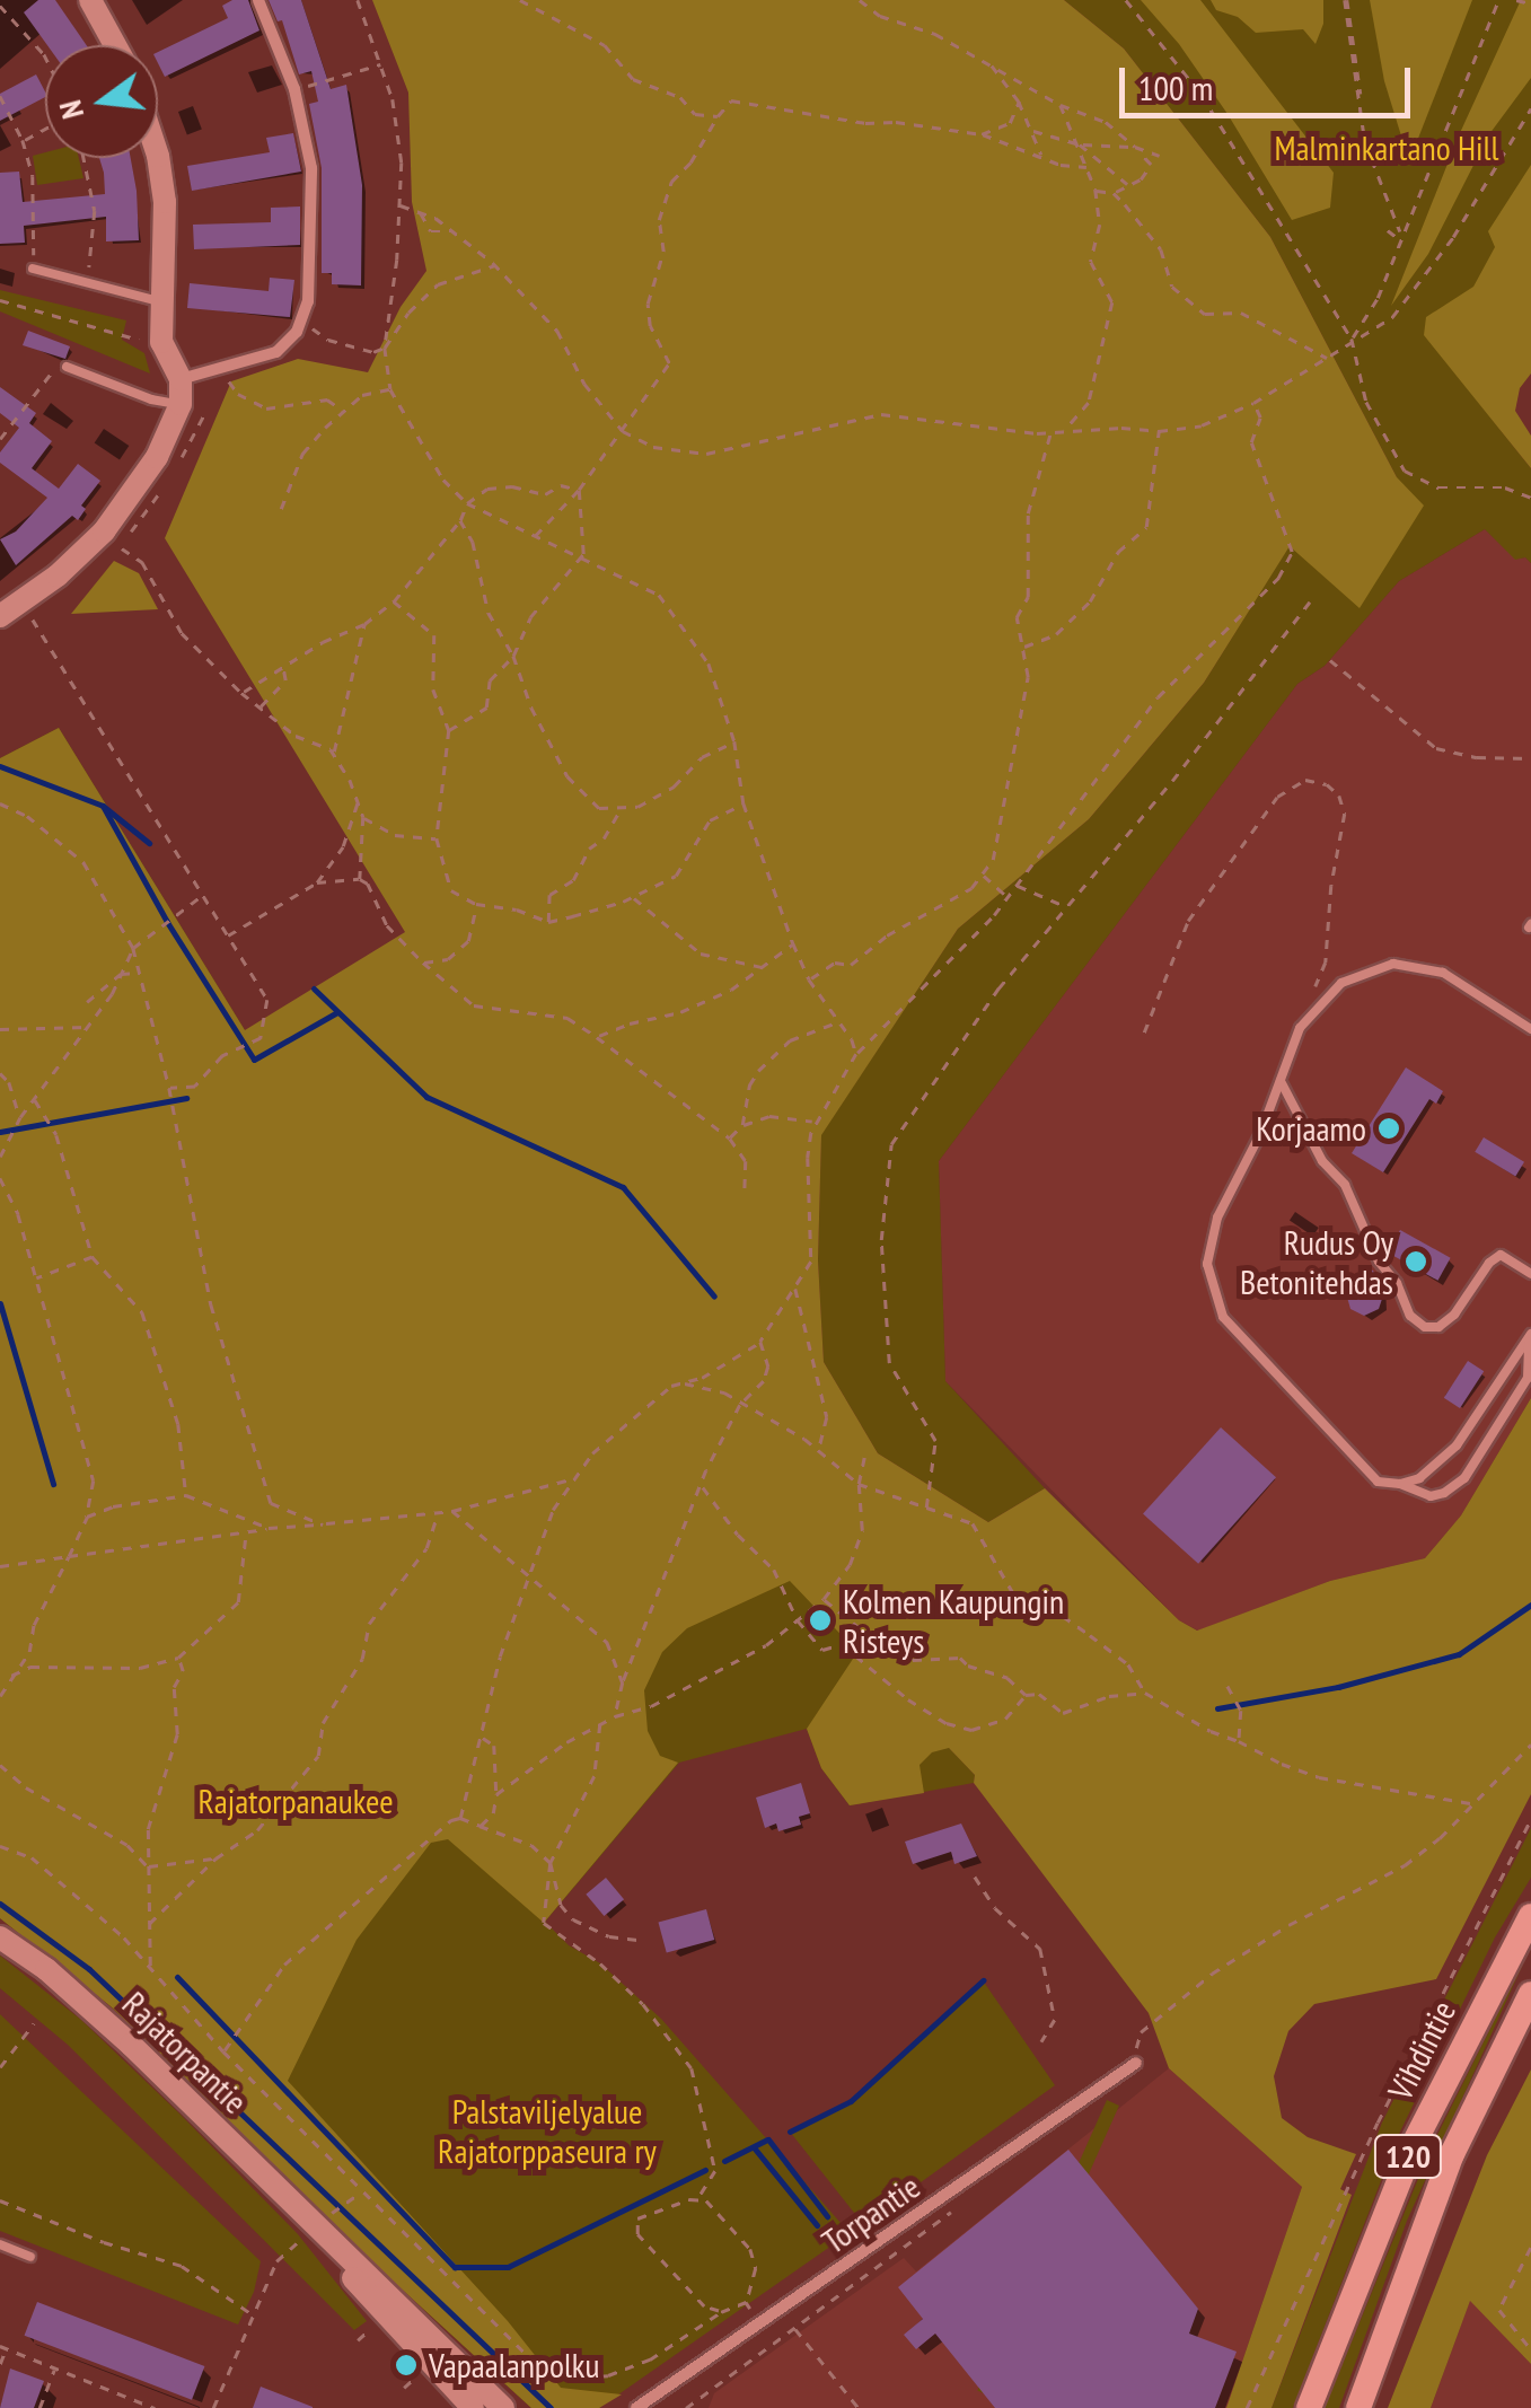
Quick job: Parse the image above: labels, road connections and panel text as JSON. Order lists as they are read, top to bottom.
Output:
{
  "streets": {
    "main road": ["Vihdintie", "Rajatorpantie", "120"],
    "street": ["Torpantie"]
  },
  "parks": ["Malminkartano Hill", "Rajatorpanaukee", "Palstaviljelyalue Rajatorppaseura ry"],
  "places": [
    "Korjaamo",
    "Rudus Oy Betonitehdas",
    "Kolmen Kaupungin Risteys",
    "Vapaalanpolku"
  ],
  "scale_bar": "100 m",
  "north": "left"
}
